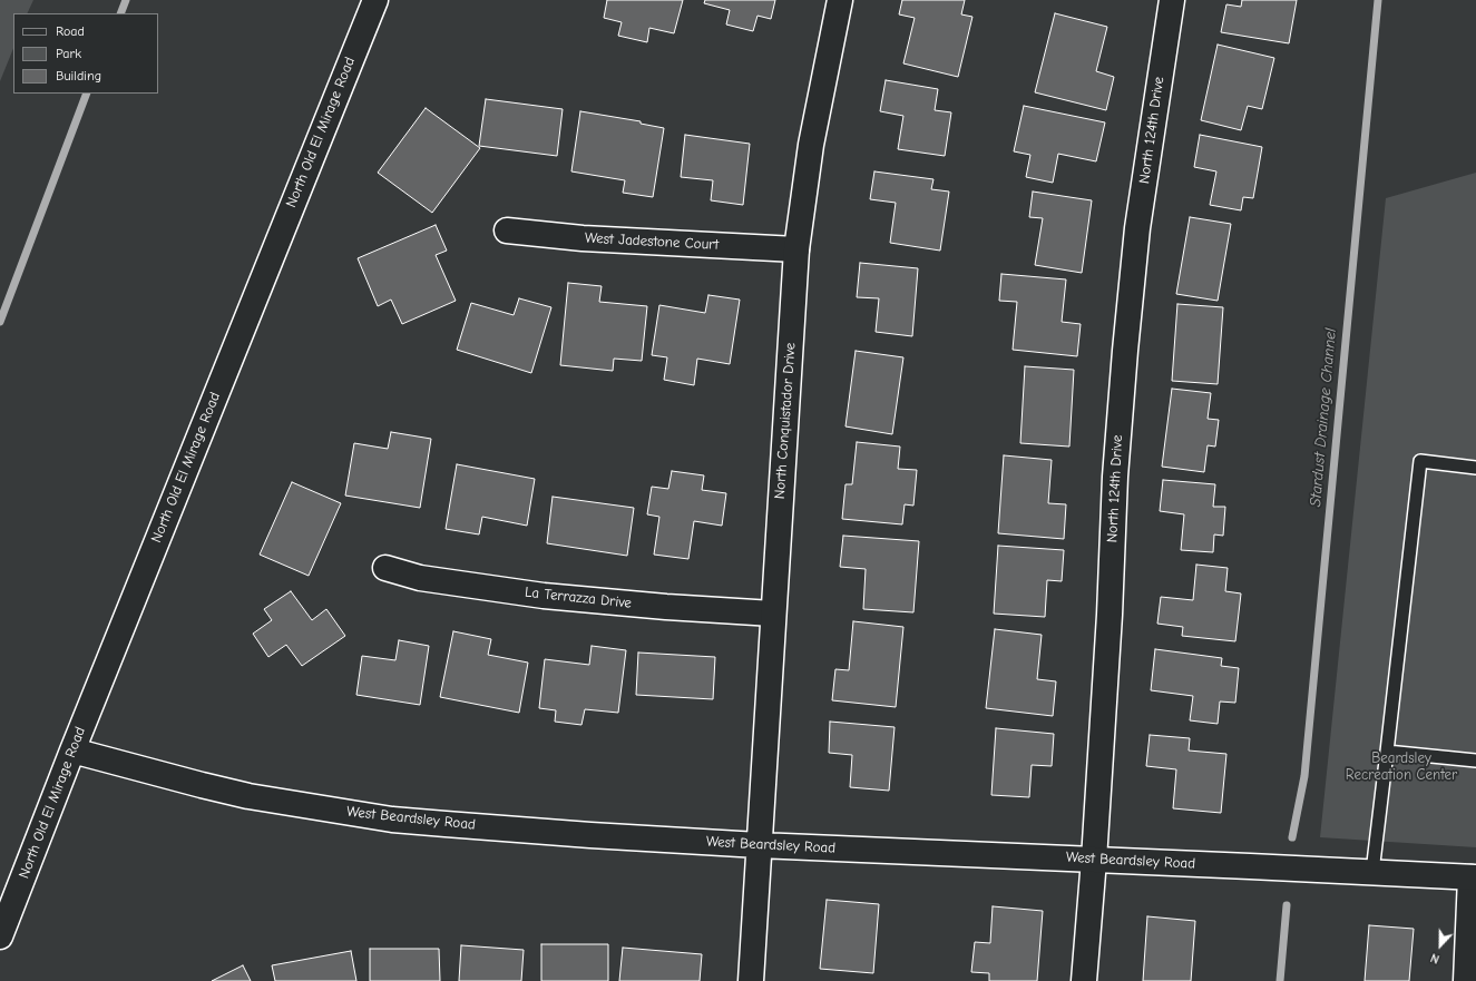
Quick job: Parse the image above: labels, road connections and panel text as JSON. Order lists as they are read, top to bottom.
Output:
{
  "streets": {
    "street": [
      "North 124th Drive",
      "North Old El Mirage Road",
      "West Jadestone Court",
      "North Conquistador Drive",
      "La Terrazza Drive",
      "West Beardsley Road"
    ]
  },
  "crossings": [
    ["North 124th Drive", "West Beardsley Road"],
    ["North Old El Mirage Road", "West Beardsley Road"],
    ["West Jadestone Court", "North Conquistador Drive"],
    ["North Conquistador Drive", "La Terrazza Drive"],
    ["North Conquistador Drive", "West Beardsley Road"]
  ],
  "water": ["Stardust Drainage Channel"],
  "parks": ["Beardsley Recreation Center"],
  "legend": ["Road", "Park", "Building"],
  "north": "bottom"
}
